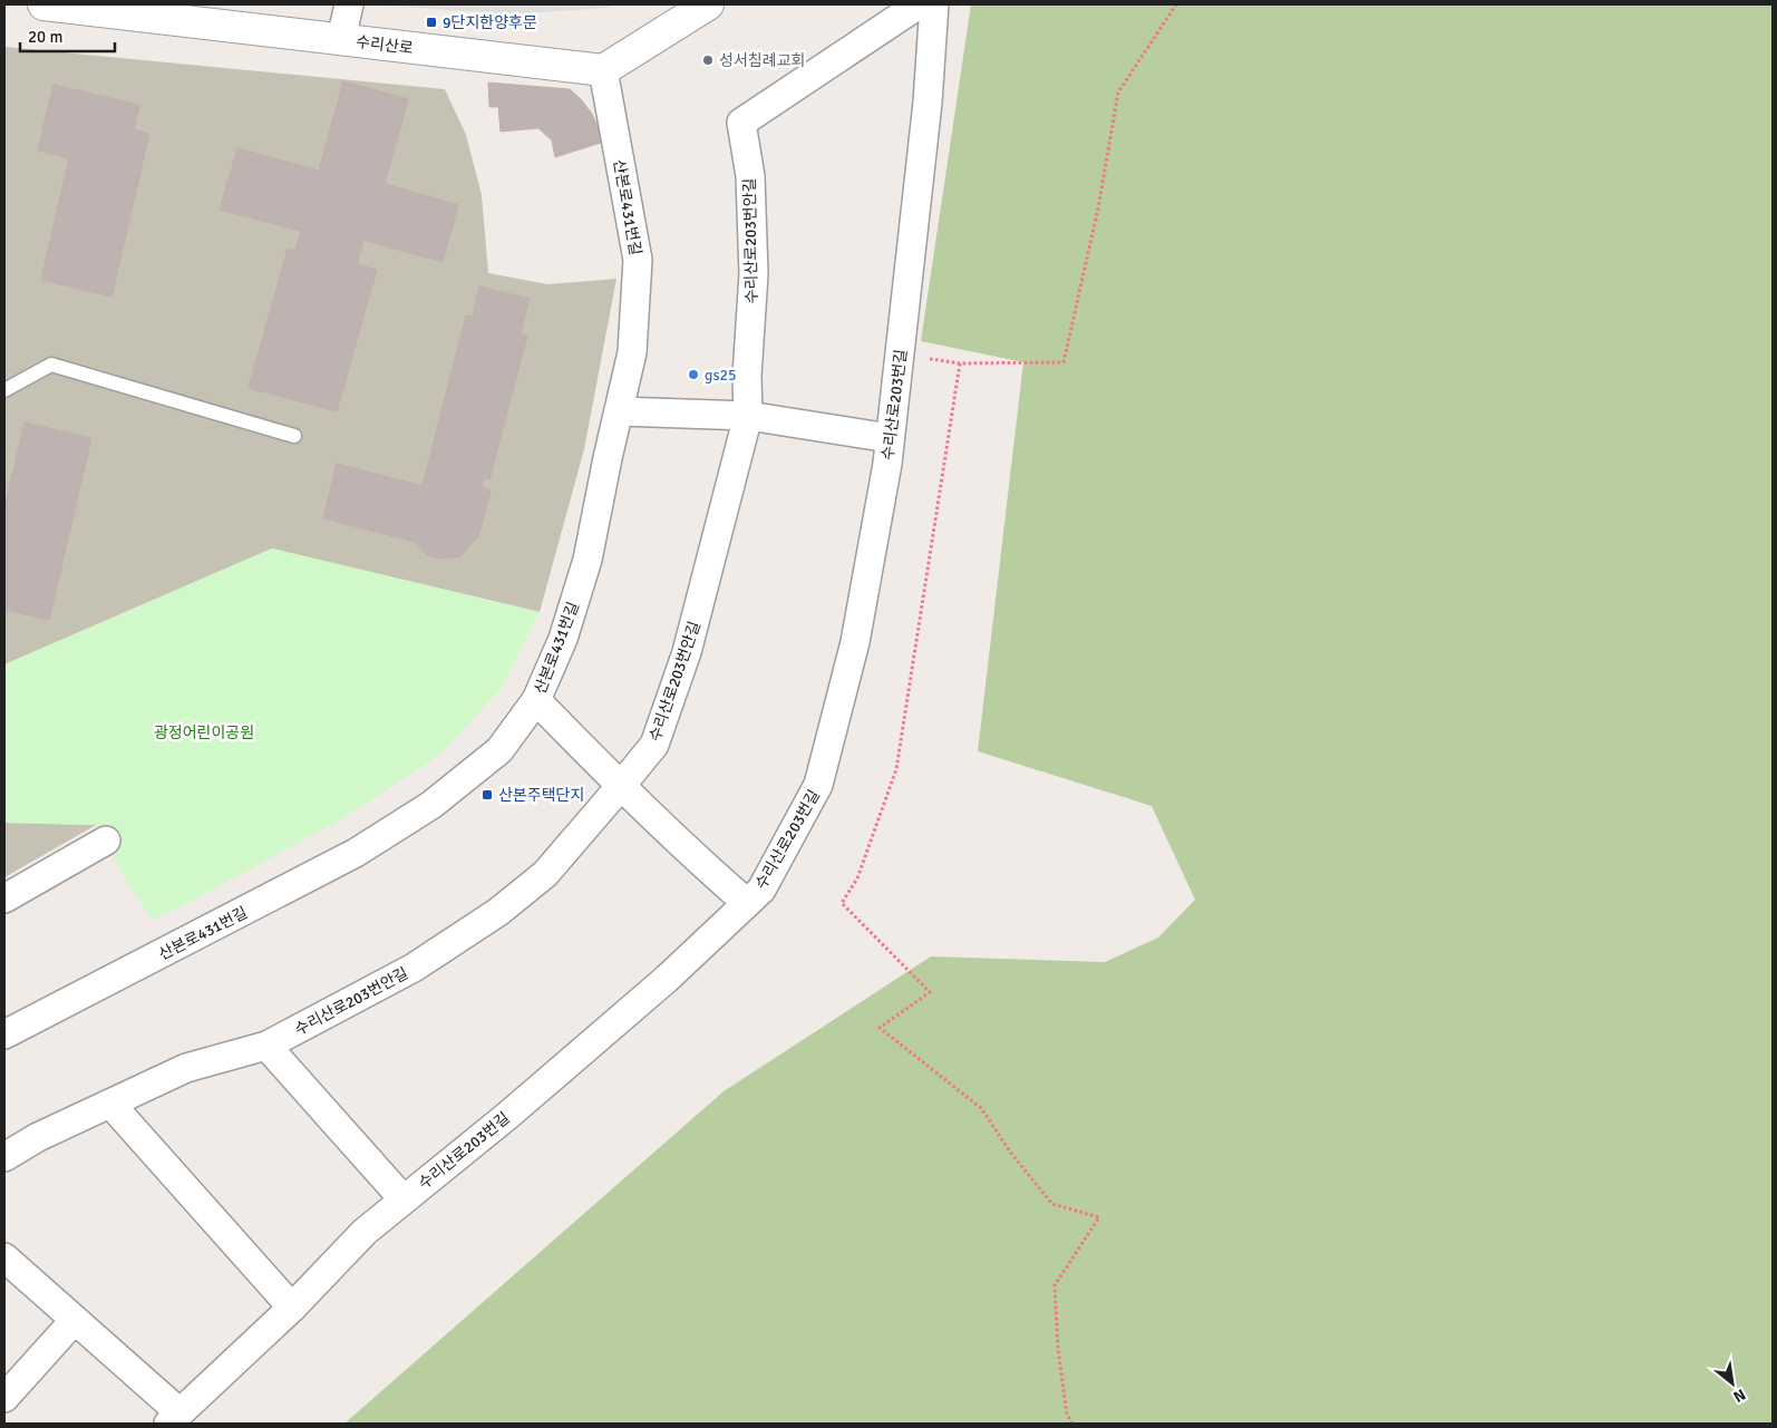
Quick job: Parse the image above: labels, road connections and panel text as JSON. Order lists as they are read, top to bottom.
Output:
{
  "streets": {
    "street": [
      "수리산로",
      "산본로431번길",
      "수리산로203번안길",
      "수리산로203번길"
    ]
  },
  "crossings": [
    ["수리산로", "산본로431번길"]
  ],
  "parks": ["광정어린이공원"],
  "places": {
    "transit": ["9단지한양후문", "산본주택단지"],
    "other": ["성서침례교회", "gs25"]
  },
  "scale_bar": "20 m",
  "north": "bottom right"
}
